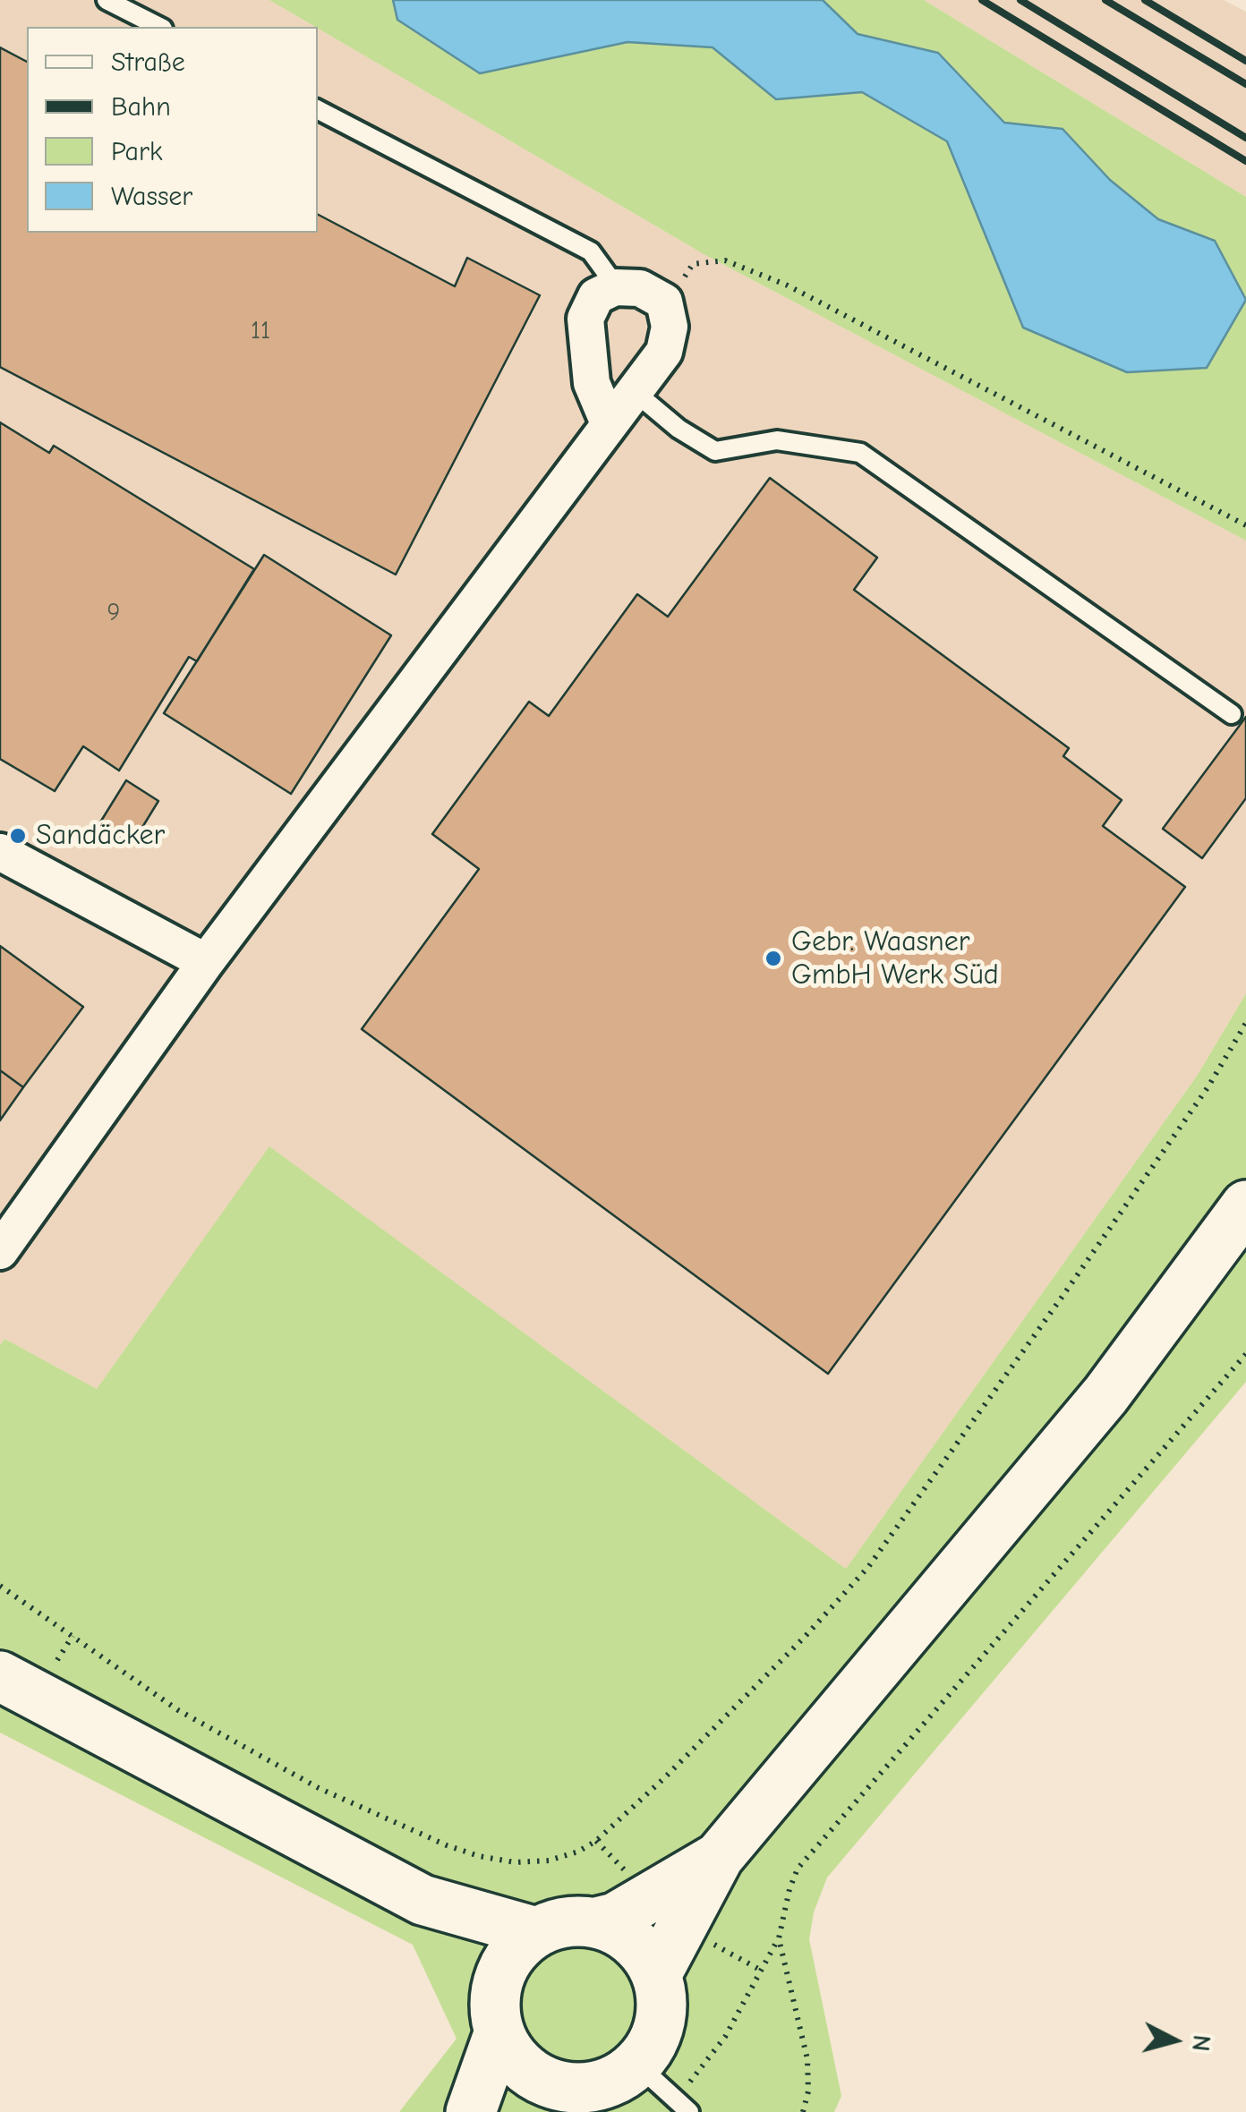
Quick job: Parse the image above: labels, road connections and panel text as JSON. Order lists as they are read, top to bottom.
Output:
{
  "places": ["Sandäcker", "Gebr. Waasner GmbH Werk Süd"],
  "house_numbers": ["11", "9"],
  "legend": [
    "Straße",
    "Bahn",
    "Park",
    "Wasser"
  ],
  "north": "right"
}
